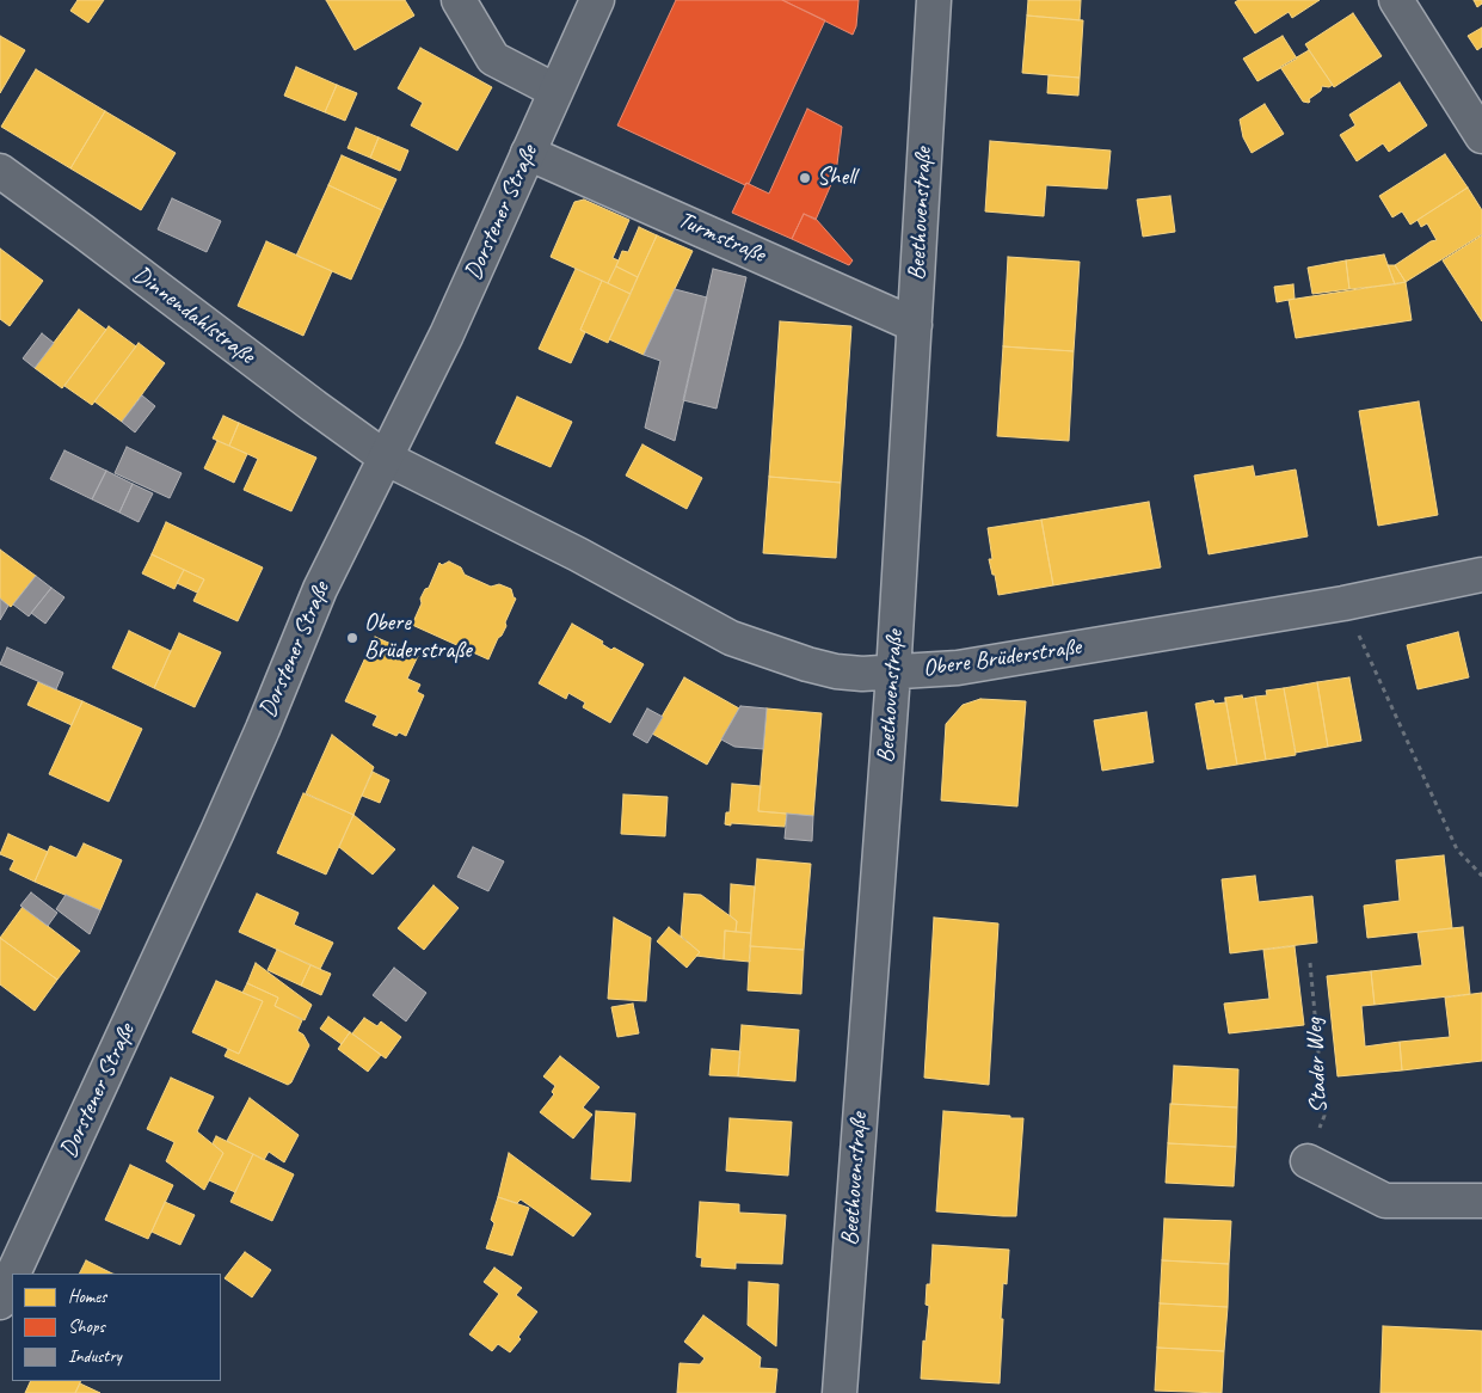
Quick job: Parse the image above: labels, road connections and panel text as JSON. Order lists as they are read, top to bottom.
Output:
{
  "streets": {
    "street": [
      "Dorstener Straße",
      "Beethovenstraße",
      "Turmstraße",
      "Dinnendahlstraße",
      "Obere Brüderstraße"
    ],
    "path": ["Stader Weg"]
  },
  "crossings": [
    ["Dorstener Straße", "Turmstraße"],
    ["Dorstener Straße", "Dinnendahlstraße"],
    ["Dorstener Straße", "Obere Brüderstraße"],
    ["Beethovenstraße", "Turmstraße"],
    ["Beethovenstraße", "Obere Brüderstraße"],
    ["Dinnendahlstraße", "Obere Brüderstraße"]
  ],
  "places": ["Shell", "Obere Brüderstraße"],
  "legend": ["Homes", "Shops", "Industry"]
}
